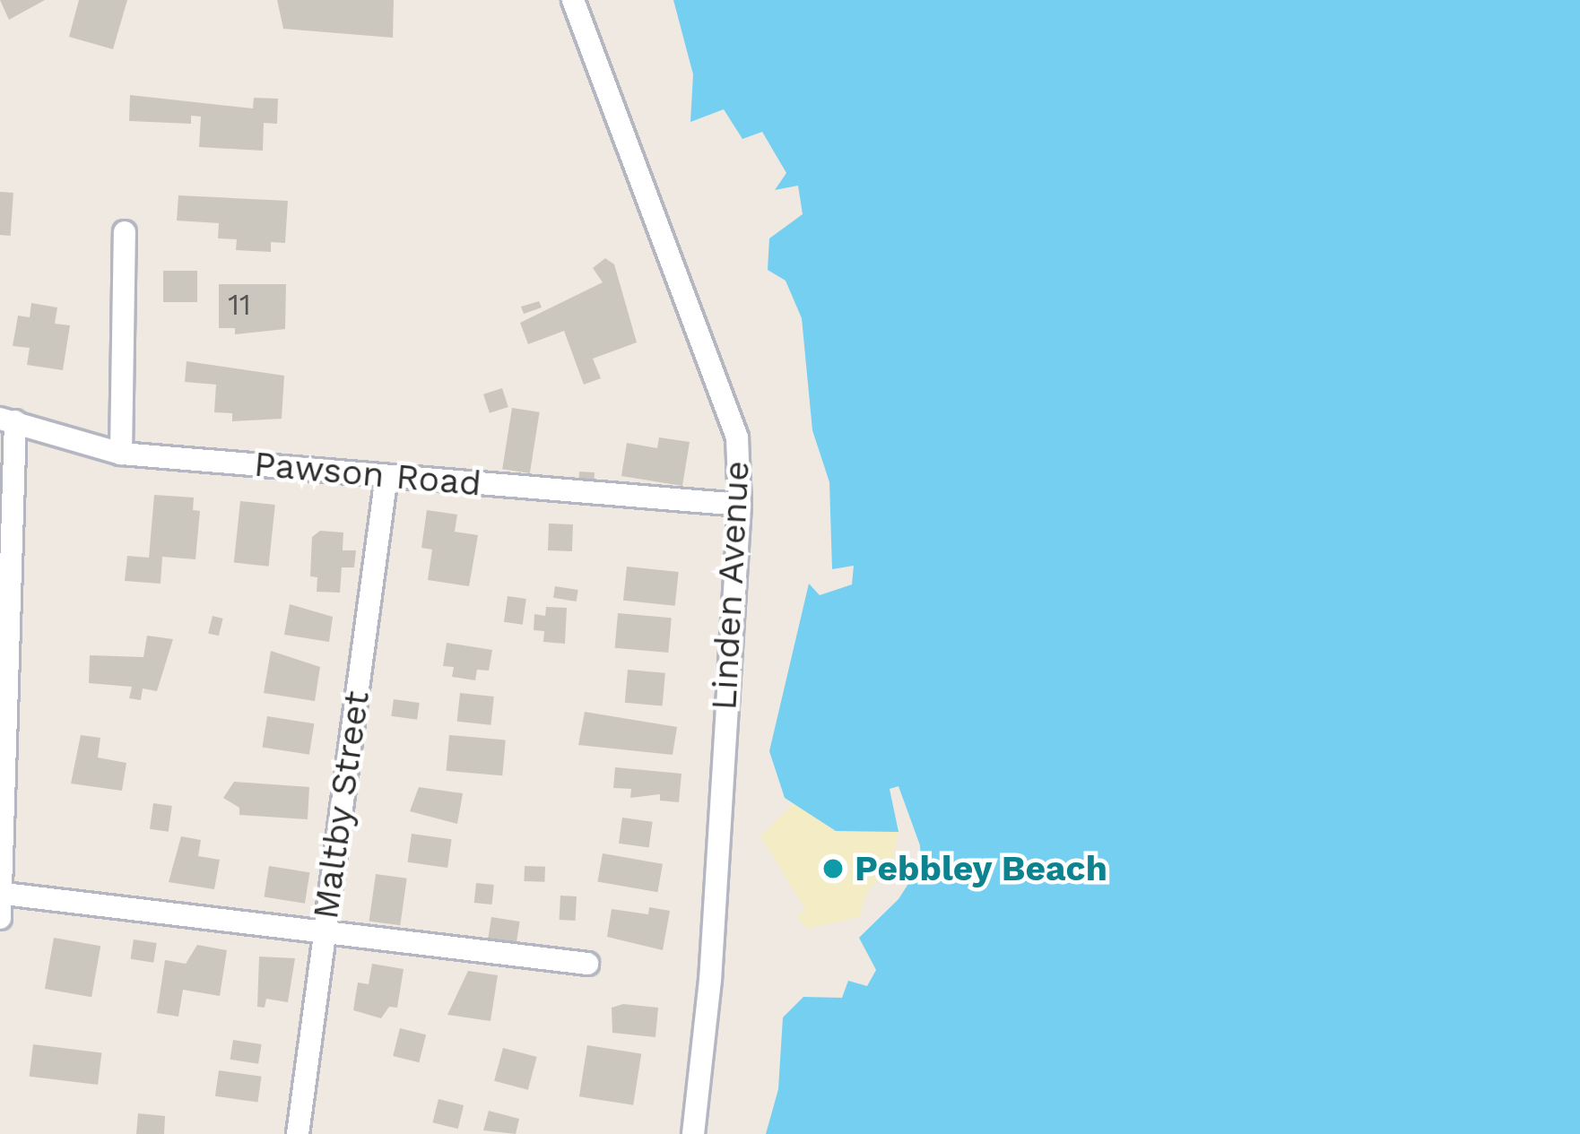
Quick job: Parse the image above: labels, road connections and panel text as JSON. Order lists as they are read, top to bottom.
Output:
{
  "streets": {
    "street": ["Pawson Road", "Linden Avenue", "Maltby Street"]
  },
  "crossings": [
    ["Pawson Road", "Linden Avenue"],
    ["Pawson Road", "Maltby Street"]
  ],
  "places": ["Pebbley Beach"],
  "house_numbers": ["11"]
}
